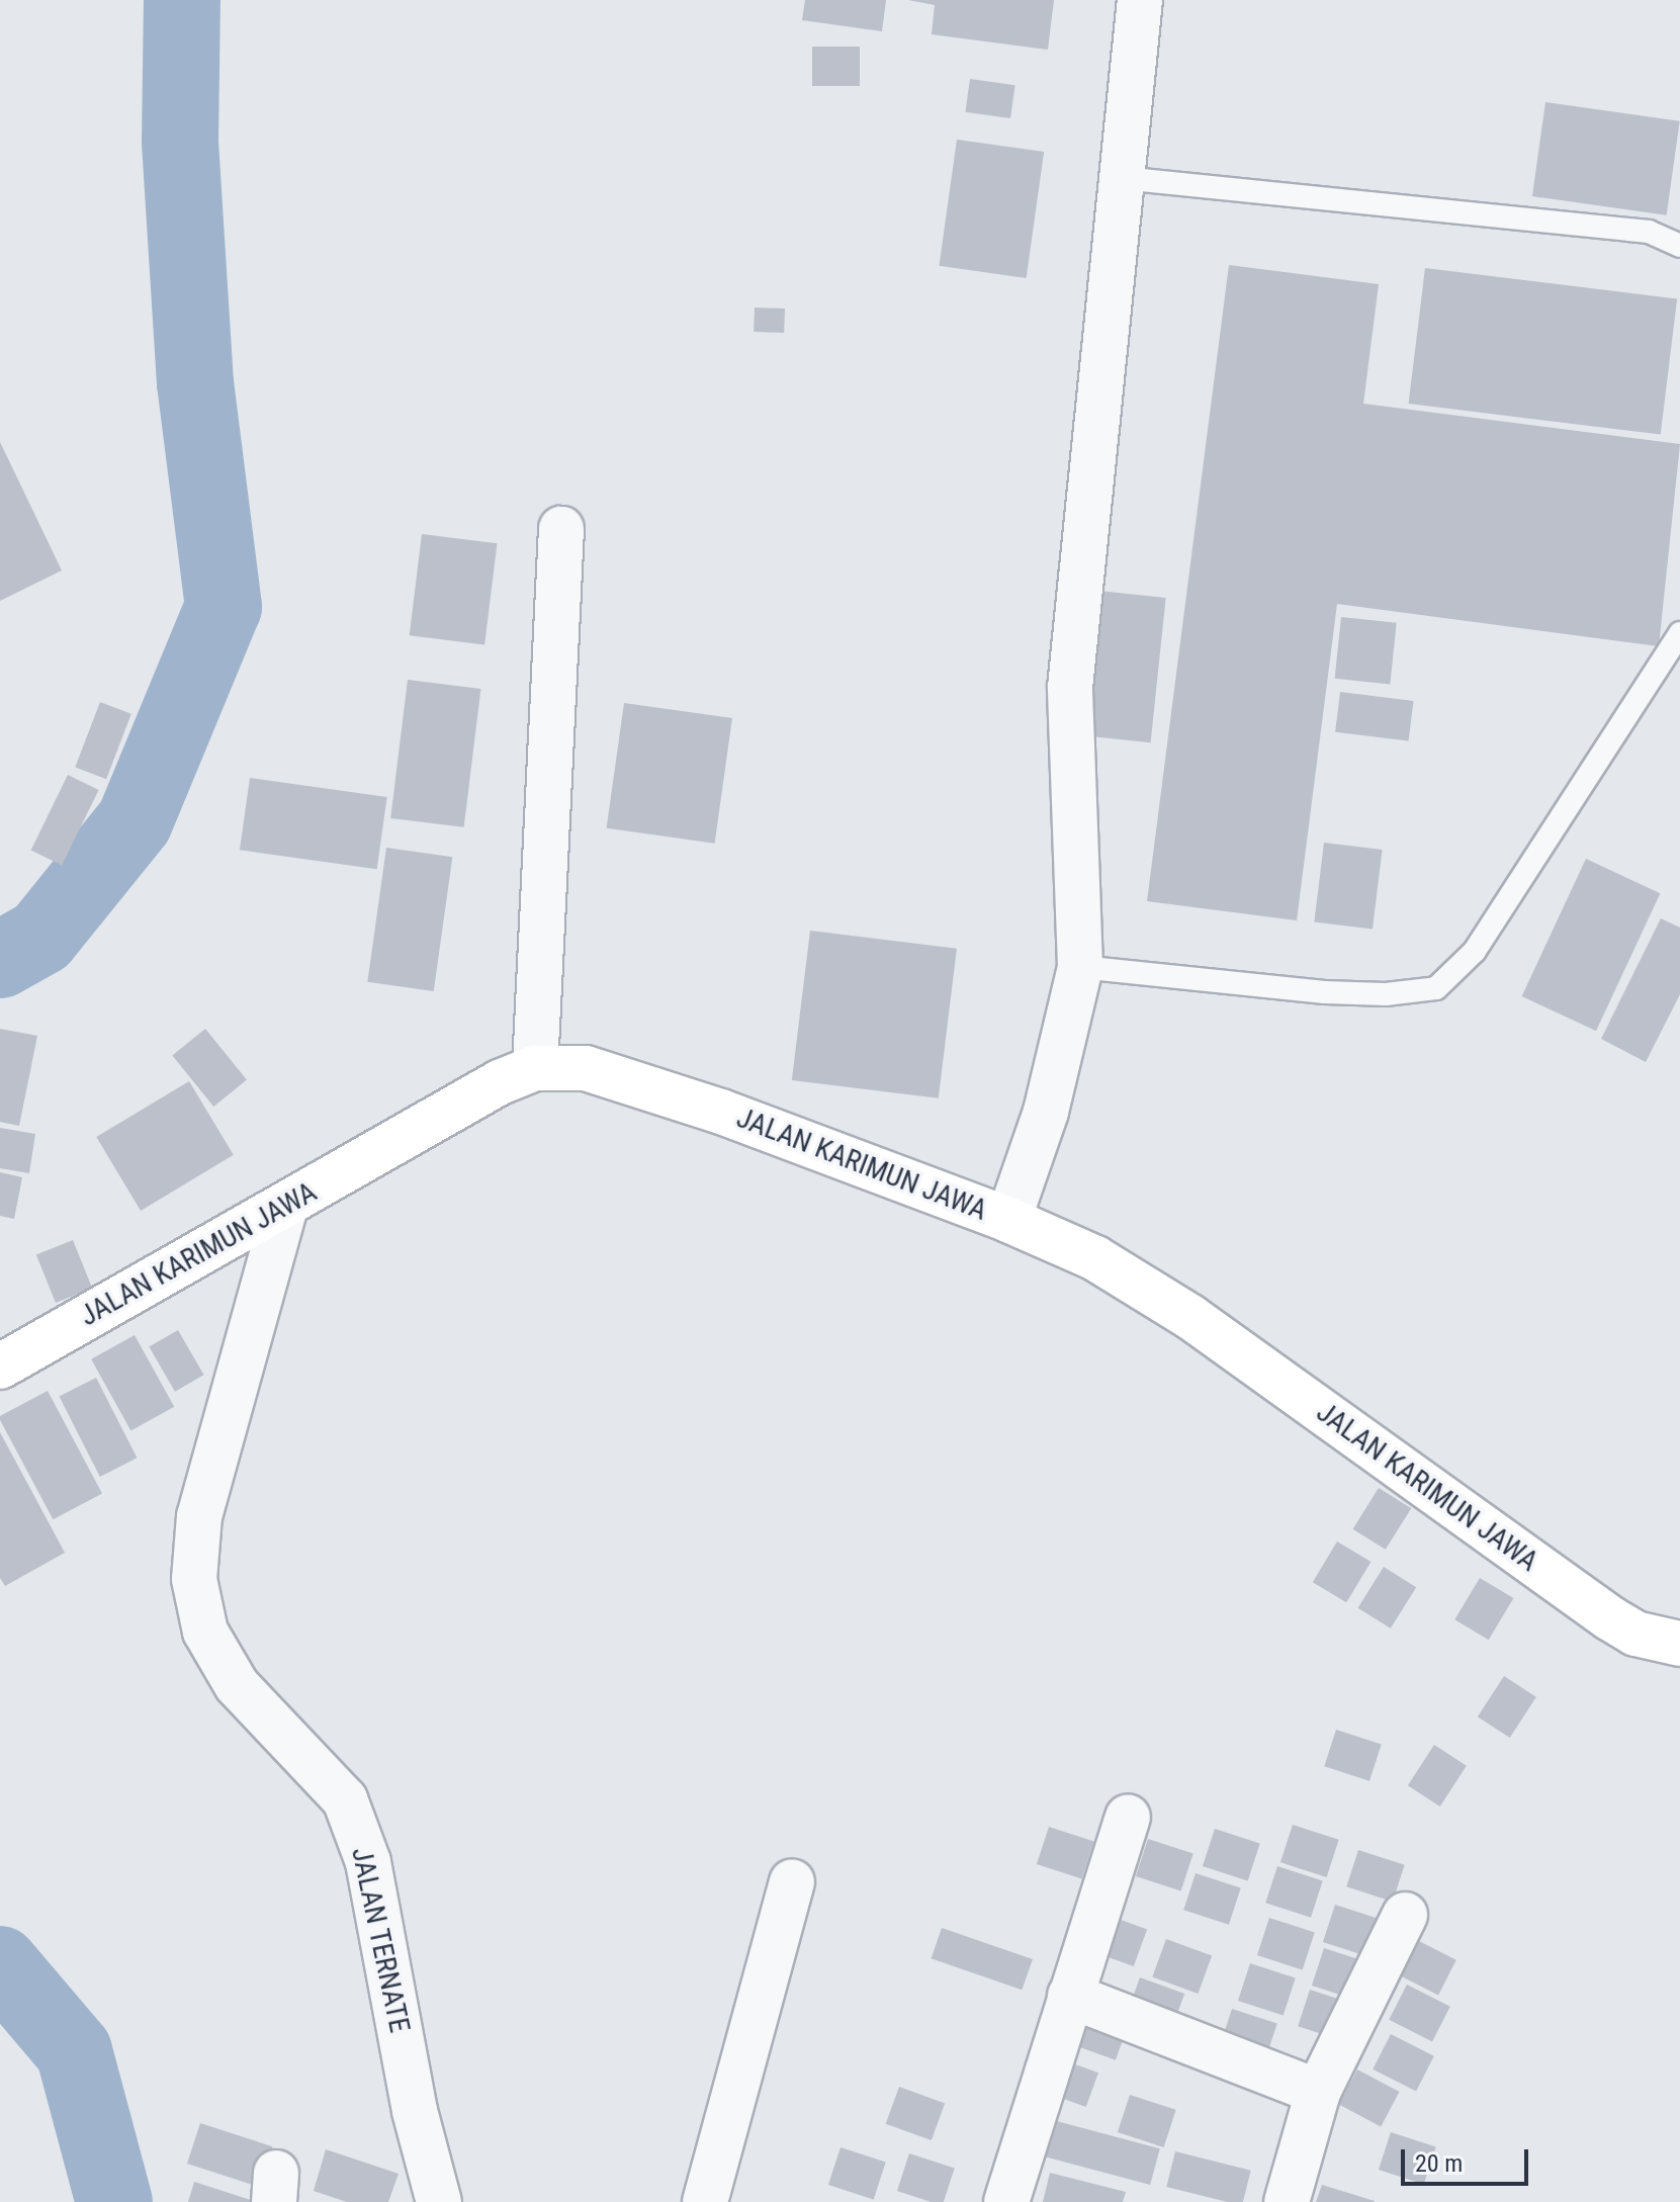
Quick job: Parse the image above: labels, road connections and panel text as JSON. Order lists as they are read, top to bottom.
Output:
{
  "streets": {
    "street": ["JALAN KARIMUN JAWA", "JALAN TERNATE"]
  },
  "crossings": [
    ["JALAN KARIMUN JAWA", "JALAN TERNATE"]
  ],
  "scale_bar": "20 m"
}
